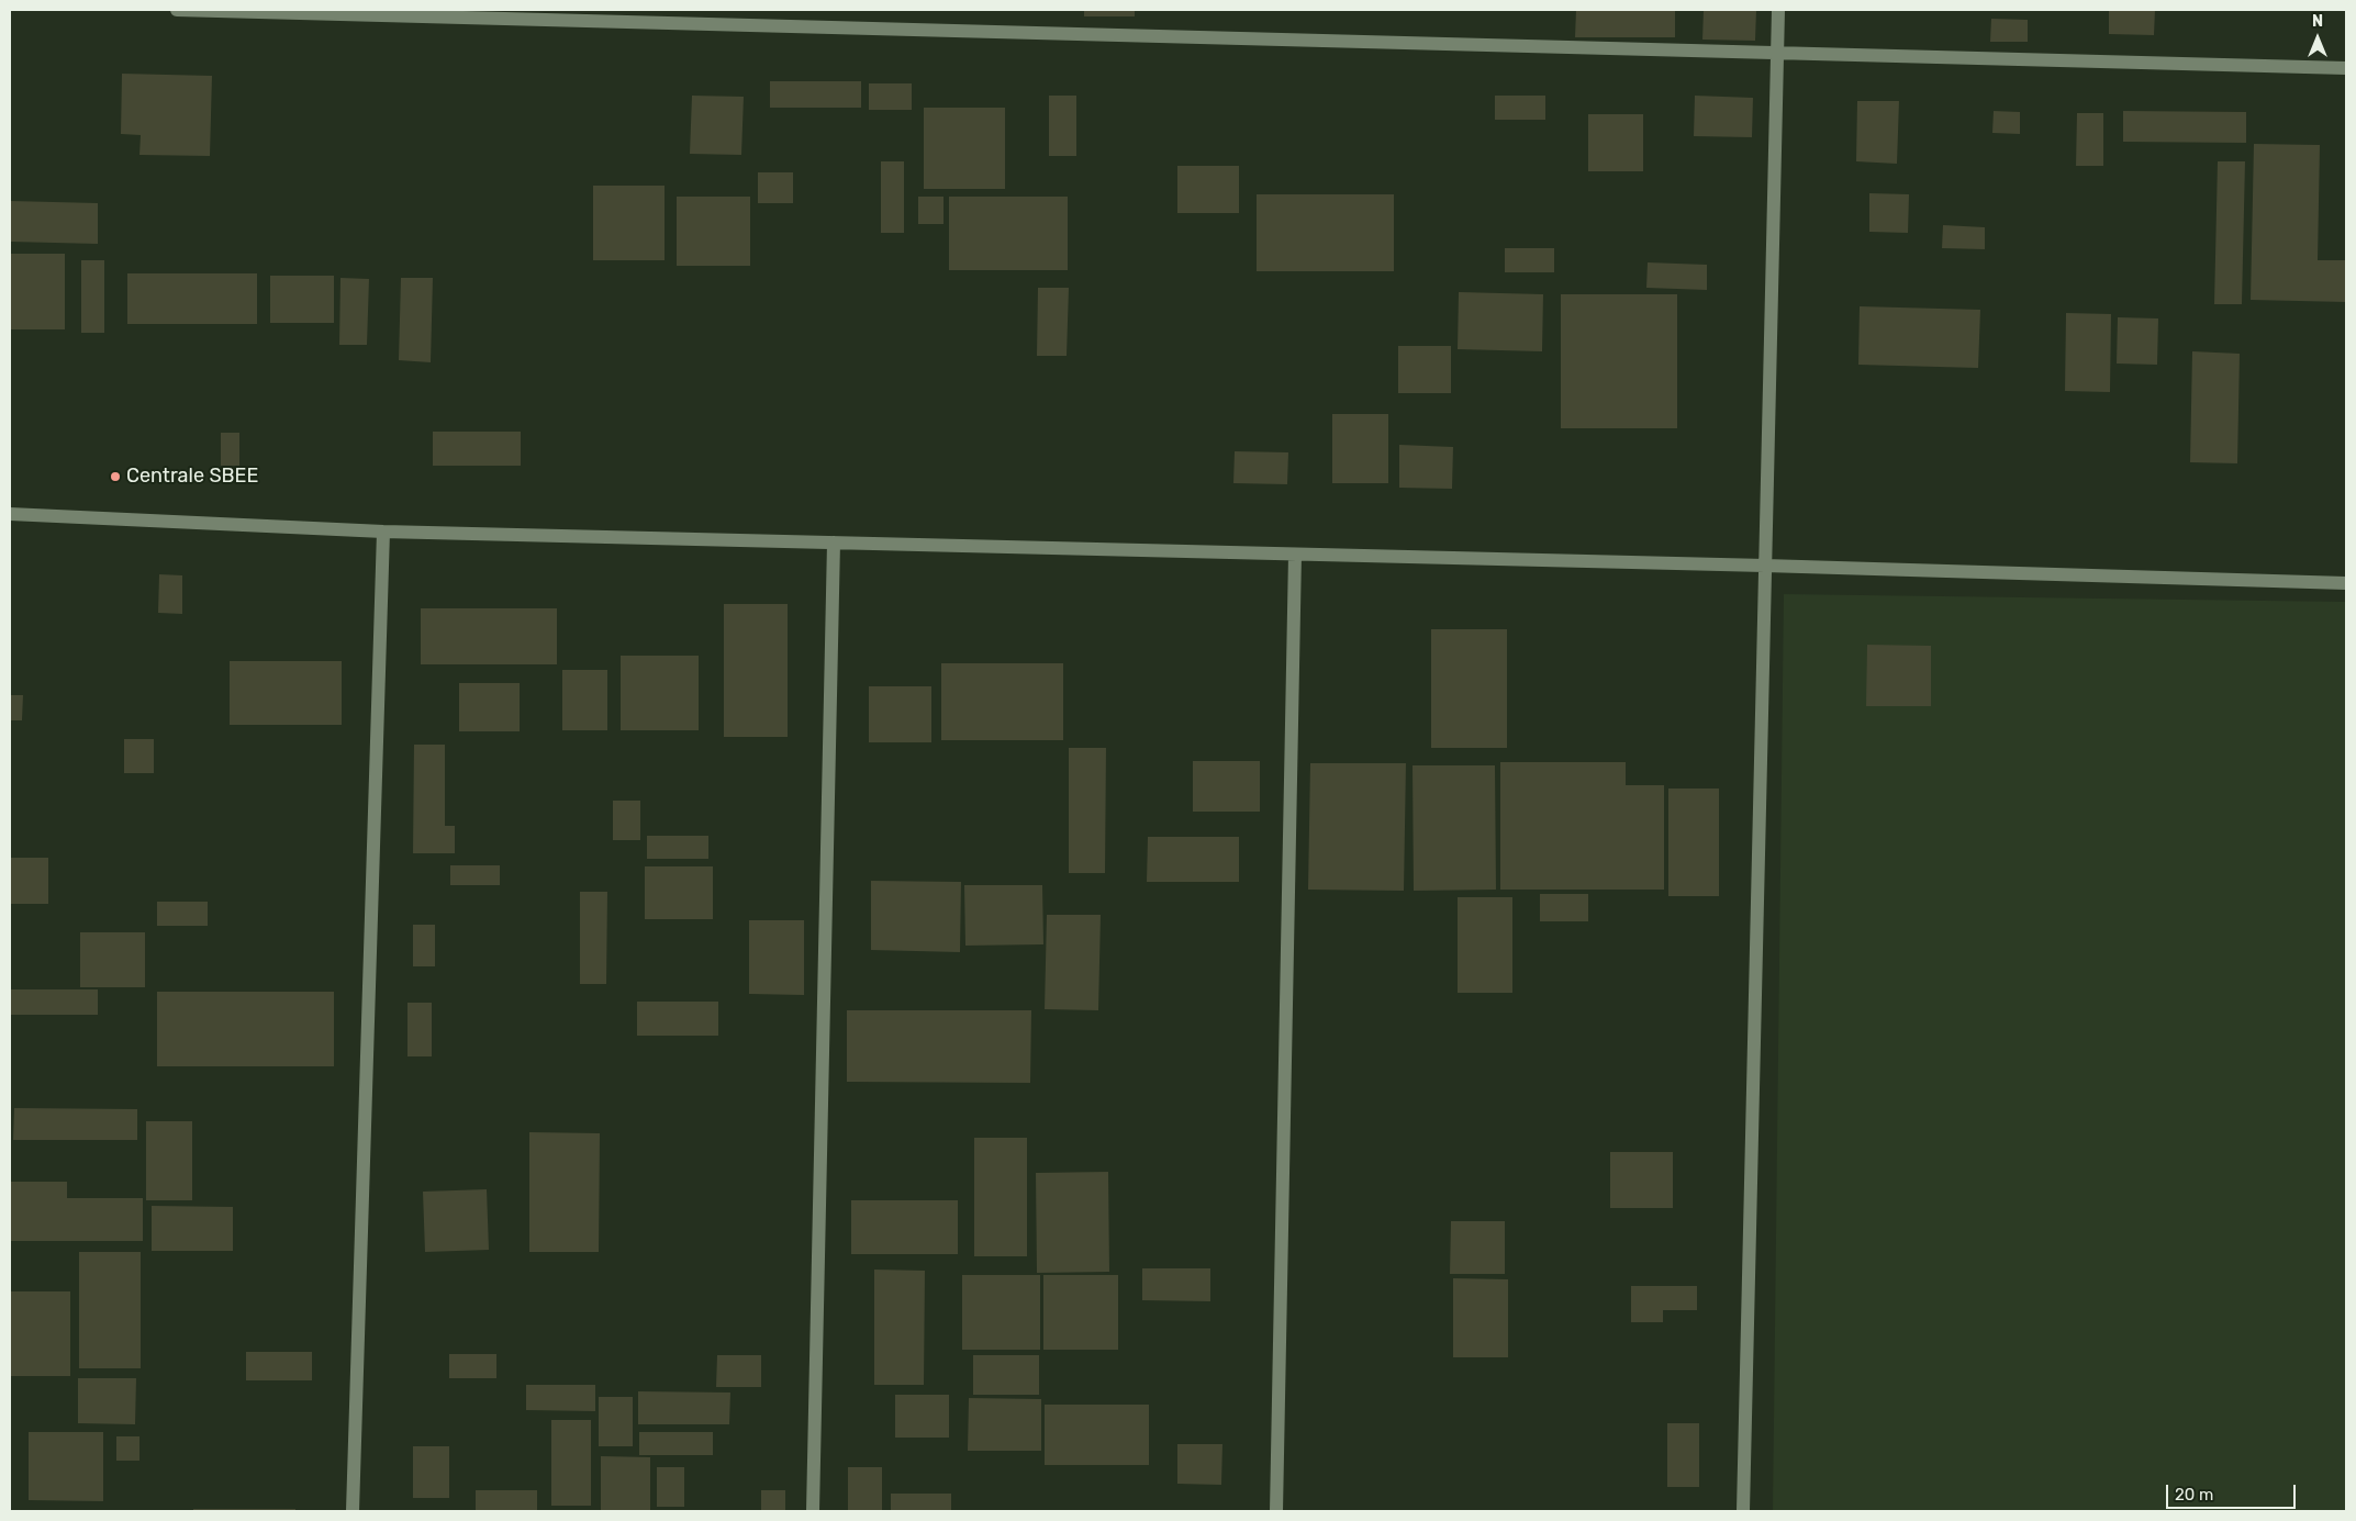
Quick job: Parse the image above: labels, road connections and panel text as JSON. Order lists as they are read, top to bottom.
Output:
{
  "places": ["Centrale SBEE"],
  "scale_bar": "20 m",
  "north": "top"
}
